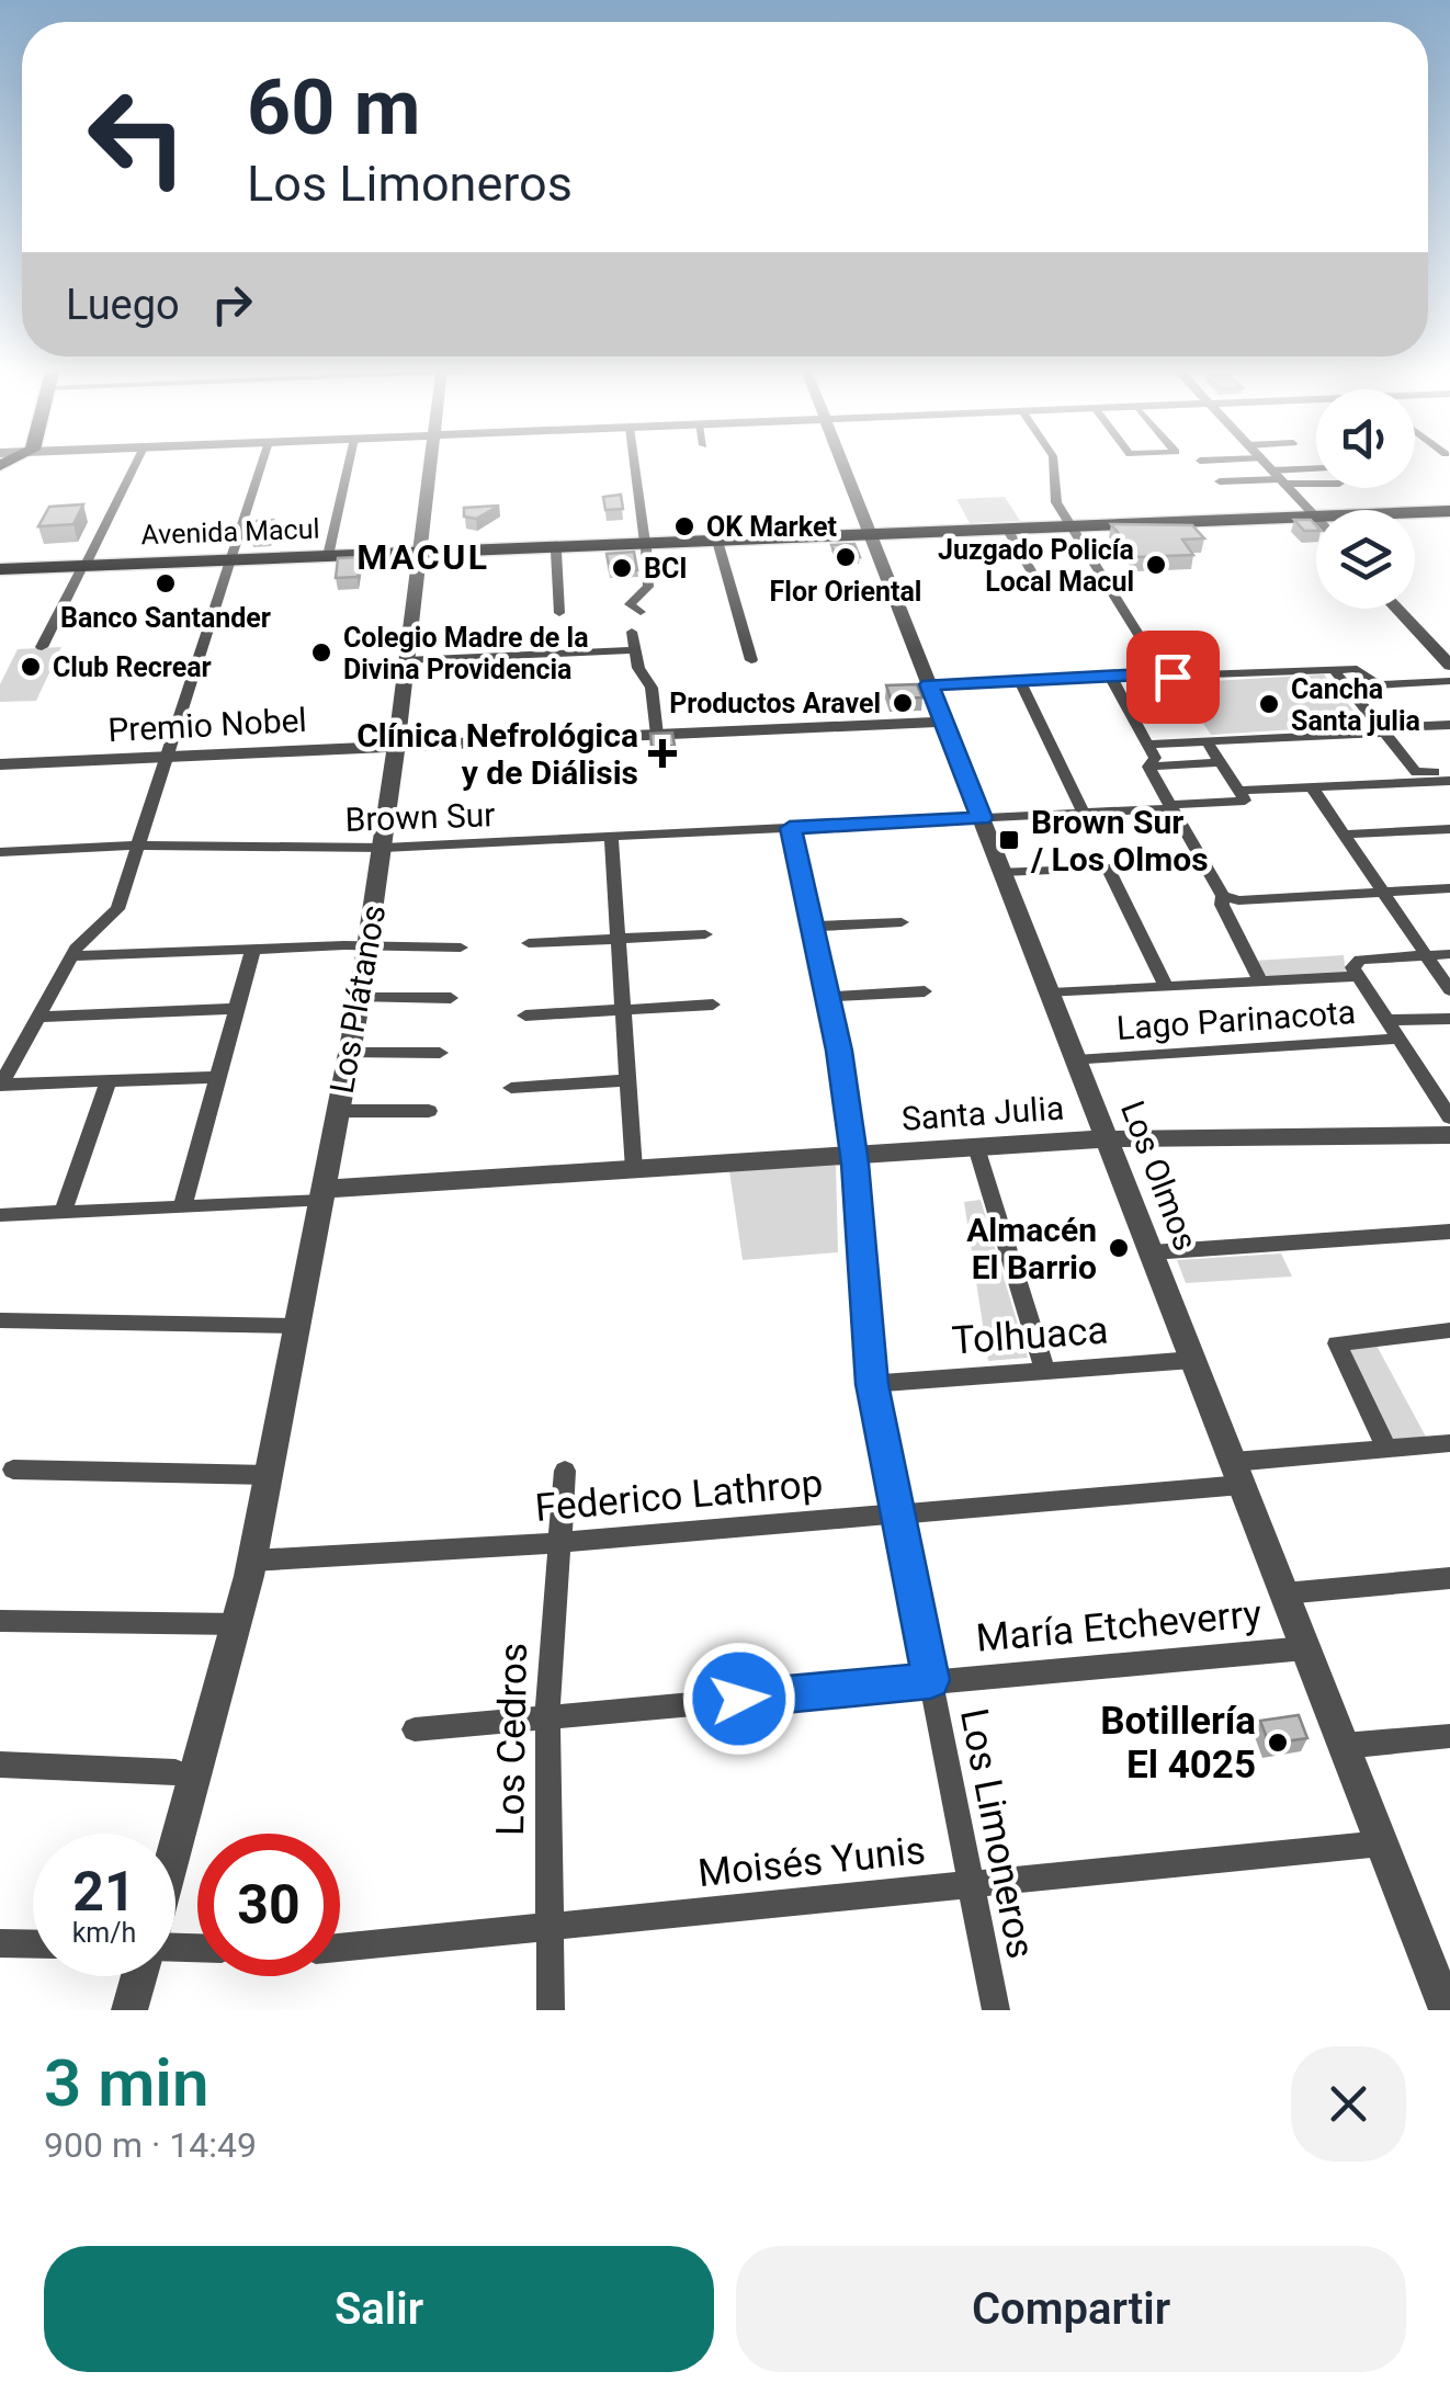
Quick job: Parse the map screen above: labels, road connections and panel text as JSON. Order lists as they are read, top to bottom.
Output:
{
  "streets": {
    "main road": ["Avenida Macul"],
    "street": [
      "Premio Nobel",
      "Brown Sur",
      "Los Plátanos",
      "Lago Parinacota",
      "Santa Julia",
      "Los Olmos",
      "Tolhuaca",
      "Federico Lathrop",
      "María Etcheverry",
      "Los Cedros",
      "Los Limoneros",
      "Moisés Yunis"
    ]
  },
  "crossings": [
    ["Avenida Macul", "Los Plátanos"],
    ["Avenida Macul", "Los Olmos"],
    ["Premio Nobel", "Los Plátanos"],
    ["Premio Nobel", "Los Olmos"],
    ["Brown Sur", "Los Plátanos"],
    ["Brown Sur", "Los Olmos"],
    ["Brown Sur", "Los Limoneros"],
    ["Los Plátanos", "Santa Julia"],
    ["Los Plátanos", "Federico Lathrop"],
    ["Lago Parinacota", "Los Olmos"],
    ["Santa Julia", "Los Olmos"],
    ["Santa Julia", "Los Limoneros"],
    ["Los Olmos", "Tolhuaca"],
    ["Los Olmos", "Federico Lathrop"],
    ["Los Olmos", "María Etcheverry"],
    ["Los Olmos", "Moisés Yunis"],
    ["Tolhuaca", "Los Limoneros"],
    ["Federico Lathrop", "Los Cedros"],
    ["Federico Lathrop", "Los Limoneros"],
    ["María Etcheverry", "Los Cedros"],
    ["María Etcheverry", "Los Limoneros"],
    ["Los Cedros", "Moisés Yunis"],
    ["Los Limoneros", "Moisés Yunis"]
  ],
  "districts": ["MACUL"],
  "places": {
    "other": [
      "OK Market",
      "Flor Oriental",
      "Juzgado Policía Local Macul",
      "BCI",
      "Banco Santander",
      "Colegio Madre de la Divina Providencia",
      "Club Recrear",
      "Productos Aravel",
      "Cancha Santa julia",
      "Almacén El Barrio",
      "Botillería El 4025"
    ],
    "health": ["Clínica Nefrológica y de Diálisis"],
    "transit": ["Brown Sur / Los Olmos"]
  },
  "page": {
    "turn": ["60 m", "Los Limoneros"],
    "then": "Luego",
    "speed": "21 km/h",
    "limit": "30",
    "heading": ["3 min", "900 m · 14:49"],
    "buttons": ["Salir", "Compartir"]
  }
}
